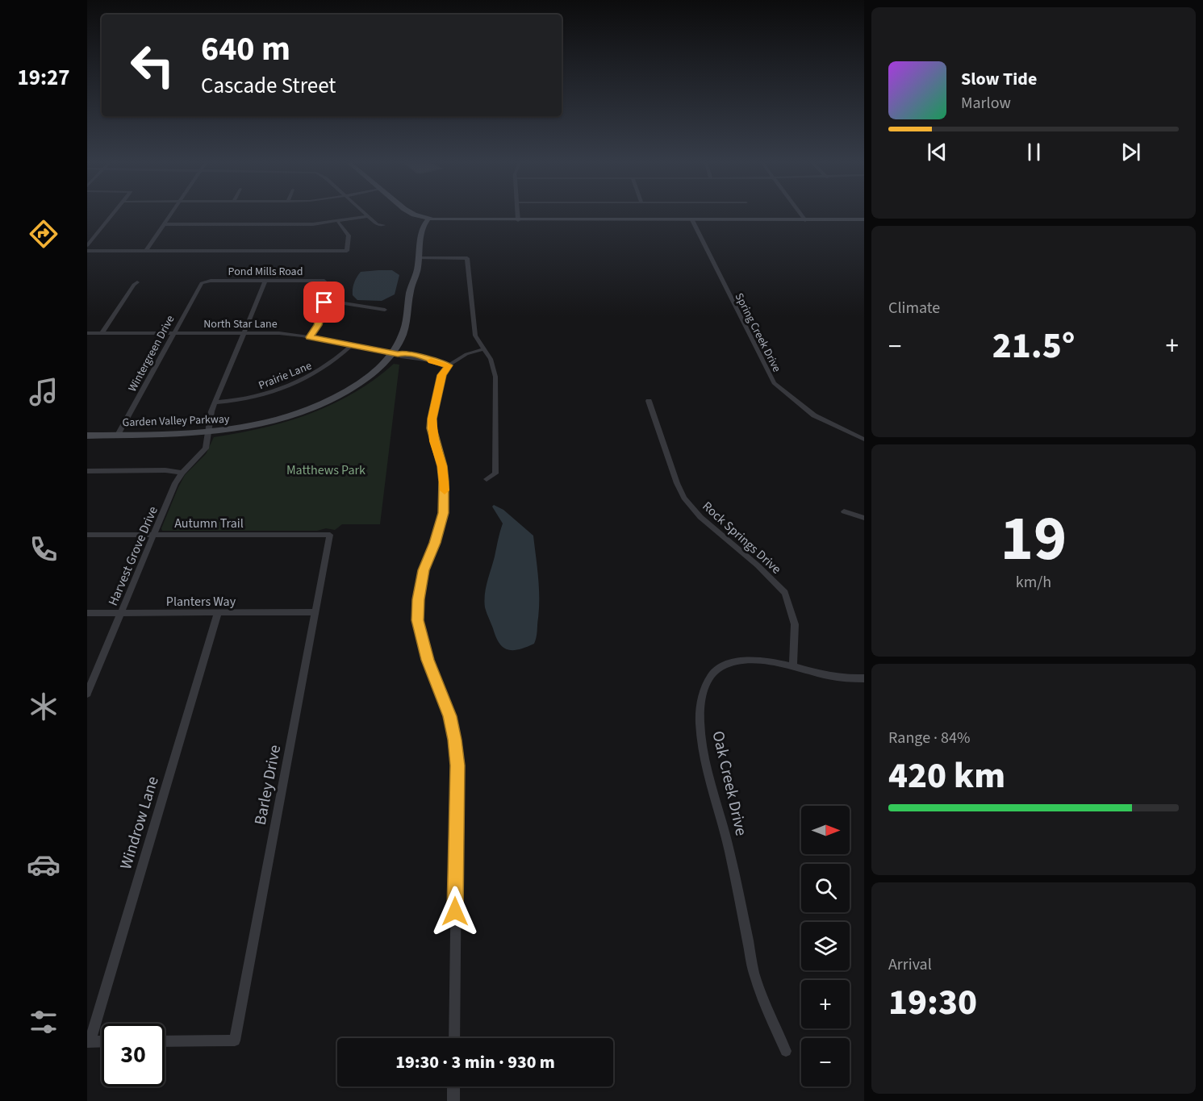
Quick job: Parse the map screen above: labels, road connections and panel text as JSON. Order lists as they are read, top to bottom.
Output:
{
  "streets": {
    "main road": ["Garden Valley Parkway"],
    "street": [
      "Pond Mills Road",
      "North Star Lane",
      "Spring Creek Drive",
      "Wintergreen Drive",
      "Prairie Lane",
      "Autumn Trail",
      "Rock Springs Drive",
      "Harvest Grove Drive",
      "Planters Way",
      "Oak Creek Drive",
      "Barley Drive",
      "Windrow Lane"
    ]
  },
  "crossings": [
    ["Pond Mills Road", "Wintergreen Drive"],
    ["Pond Mills Road", "Harvest Grove Drive"],
    ["North Star Lane", "Wintergreen Drive"],
    ["North Star Lane", "Prairie Lane"],
    ["North Star Lane", "Garden Valley Parkway"],
    ["North Star Lane", "Harvest Grove Drive"],
    ["Wintergreen Drive", "Garden Valley Parkway"],
    ["Prairie Lane", "Harvest Grove Drive"],
    ["Garden Valley Parkway", "Harvest Grove Drive"],
    ["Autumn Trail", "Harvest Grove Drive"],
    ["Autumn Trail", "Barley Drive"],
    ["Rock Springs Drive", "Oak Creek Drive"],
    ["Harvest Grove Drive", "Planters Way"],
    ["Planters Way", "Barley Drive"],
    ["Planters Way", "Windrow Lane"]
  ],
  "parks": ["Matthews Park"],
  "north": "right",
  "page": {
    "tabs": "19:27",
    "turn": ["640 m", "Cascade Street"],
    "song": ["Slow Tide", "Marlow"],
    "tile": [
      "Climate",
      ["19", "km/h"],
      ["Range · 84%", "420 km"],
      ["Arrival", "19:30"]
    ],
    "heat": ["−", "21.5°", "+"],
    "map_buttons": ["+", "−"],
    "limit": "30",
    "trip": "19:30 · 3 min · 930 m"
  }
}
